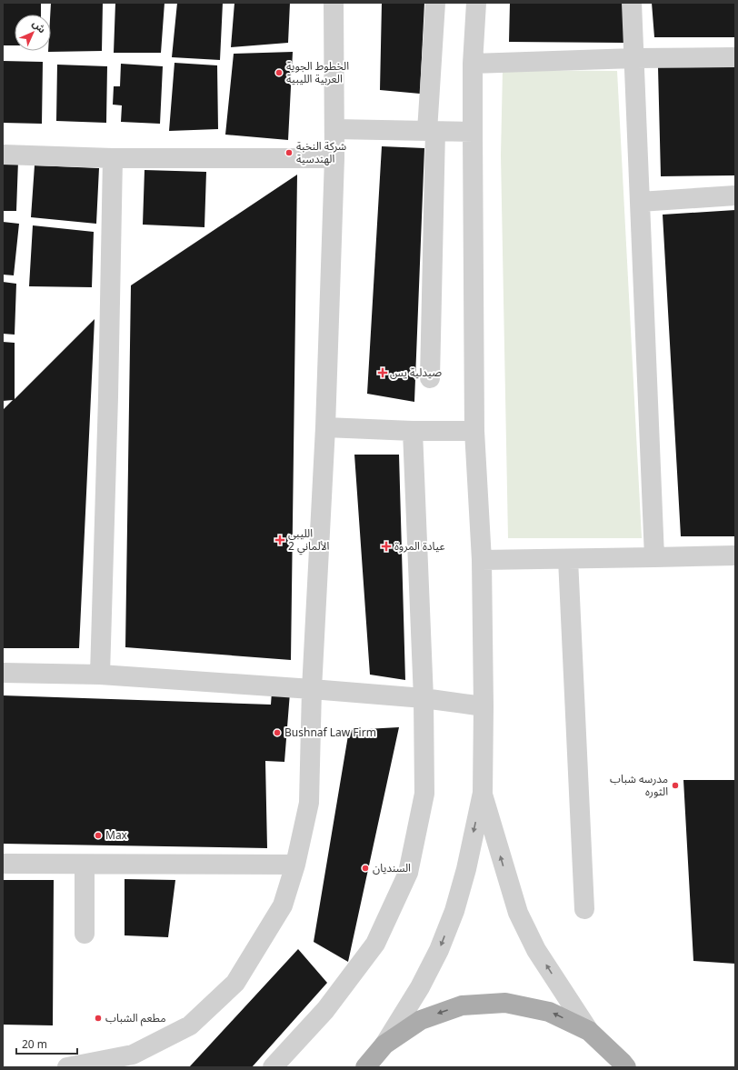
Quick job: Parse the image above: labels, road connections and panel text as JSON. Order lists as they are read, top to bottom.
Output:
{
  "places": {
    "other": [
      "الخطوط الجوية العربية الليبية",
      "شركة النخبة الهندسية",
      "Bushnaf Law Firm",
      "مدرسه شباب الثوره",
      "Max",
      "السنديان",
      "مطعم الشباب"
    ],
    "health": ["صيدلية يس", "الليبي الألماني 2", "عيادة المروة"]
  },
  "scale_bar": "20 m",
  "north": "top right"
}
